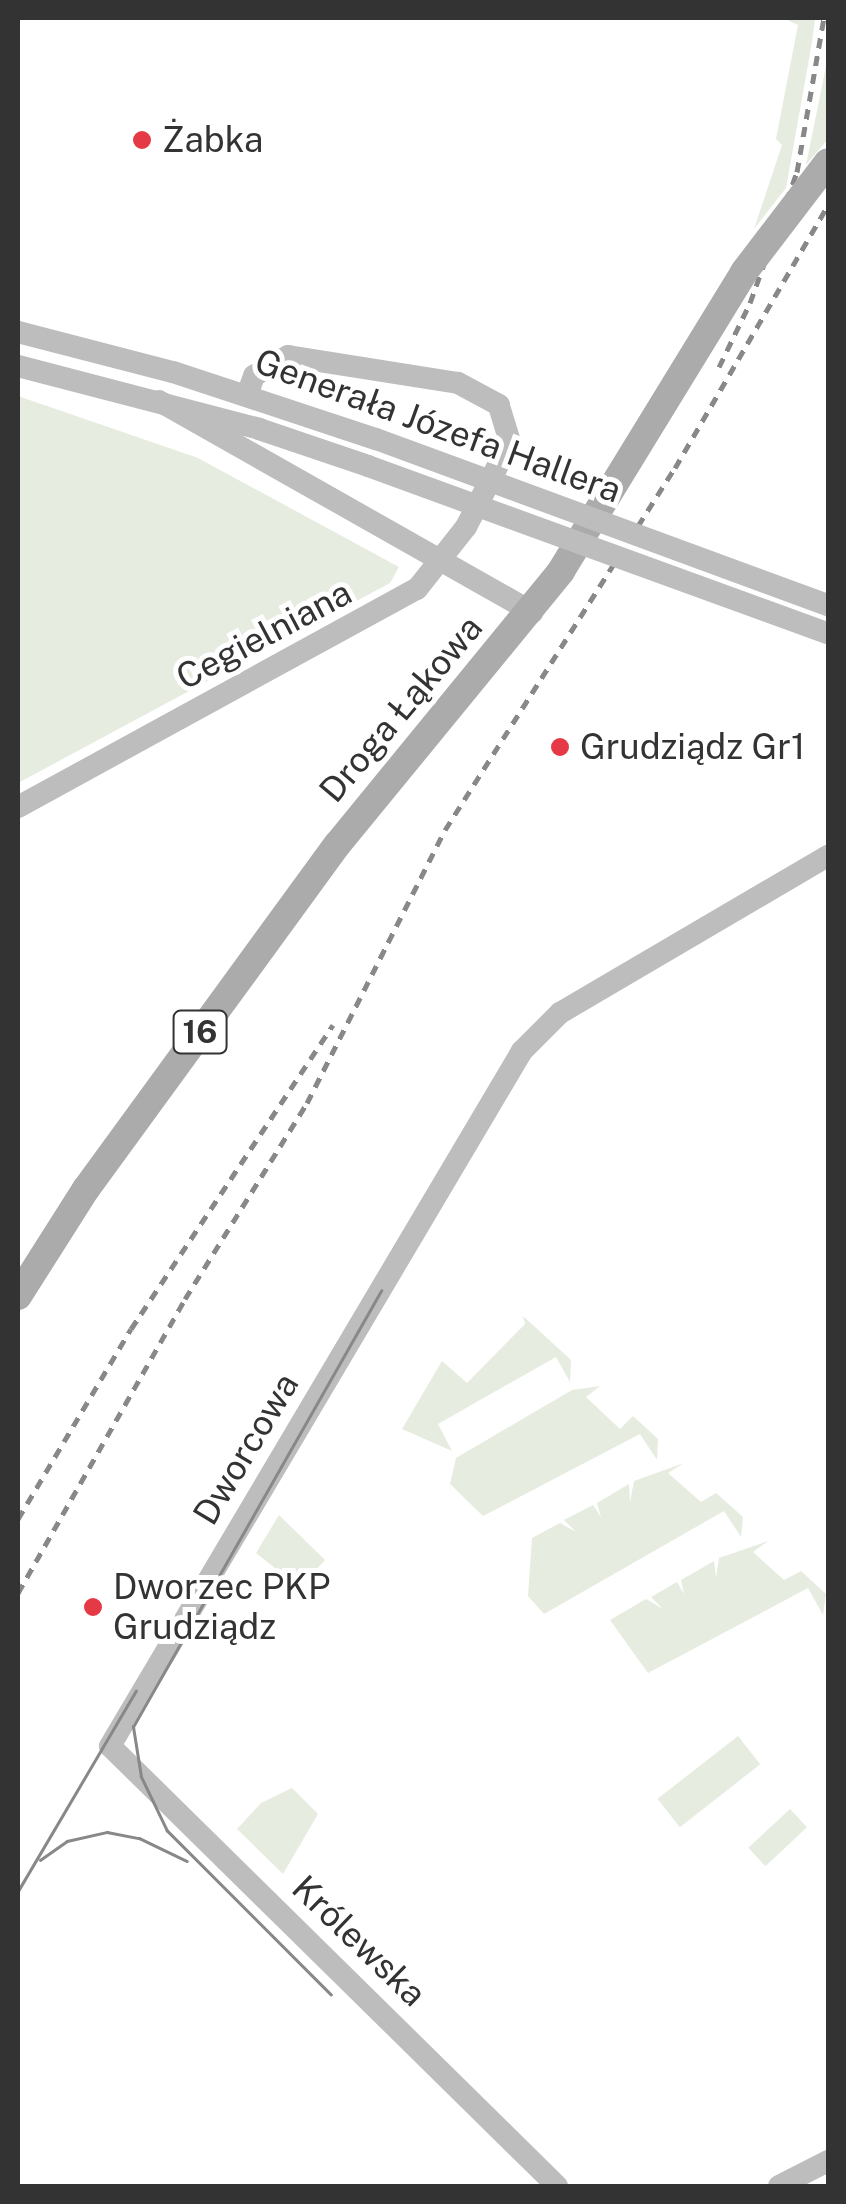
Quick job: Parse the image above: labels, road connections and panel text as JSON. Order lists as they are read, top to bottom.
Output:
{
  "streets": {
    "main road": [
      "Generała Józefa Hallera",
      "Cegielniana",
      "Droga Łąkowa",
      "16",
      "Dworcowa",
      "Królewska"
    ]
  },
  "crossings": [
    ["Dworcowa", "Królewska"]
  ],
  "places": ["Żabka", "Grudziądz Gr1", "Dworzec PKP Grudziądz"]
}
